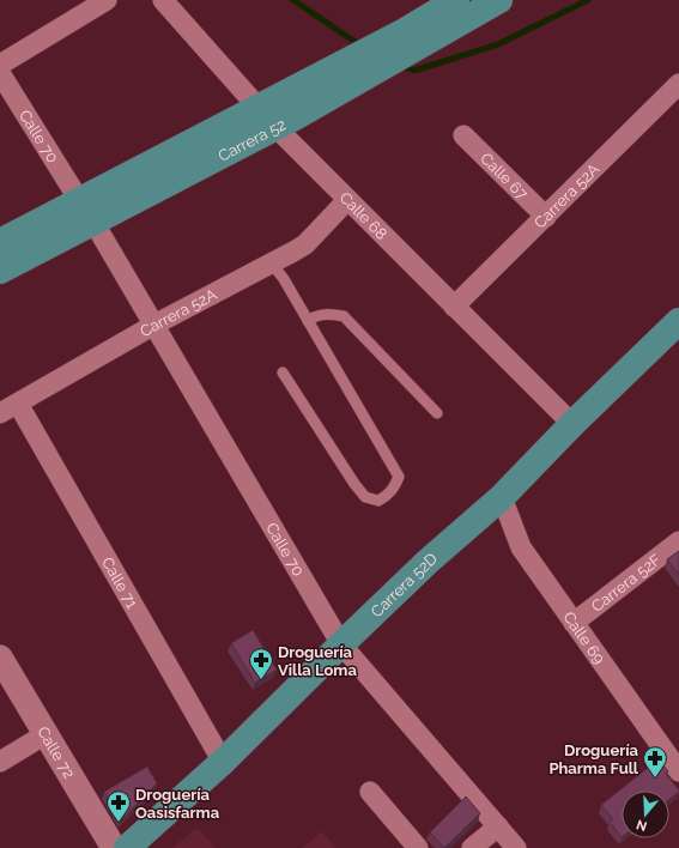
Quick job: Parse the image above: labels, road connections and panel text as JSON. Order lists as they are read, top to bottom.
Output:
{
  "streets": {
    "main road": ["Carrera 52", "Carrera 52D"],
    "street": [
      "Calle 70",
      "Calle 67",
      "Carrera 52A",
      "Calle 68",
      "Calle 71",
      "Carrera 52F",
      "Calle 69",
      "Calle 72"
    ]
  },
  "crossings": [
    ["Calle 70", "Carrera 52"],
    ["Calle 70", "Carrera 52A"],
    ["Calle 70", "Carrera 52D"],
    ["Carrera 52", "Calle 68"],
    ["Calle 67", "Carrera 52A"],
    ["Carrera 52A", "Calle 68"],
    ["Carrera 52A", "Calle 71"],
    ["Calle 68", "Carrera 52D"],
    ["Calle 71", "Carrera 52D"],
    ["Carrera 52F", "Calle 69"],
    ["Carrera 52D", "Calle 69"]
  ],
  "places": {
    "pharmacy": ["Droguería Villa Loma", "Droguería Pharma Full", "Droguería Oasisfarma"]
  },
  "north": "bottom"
}
